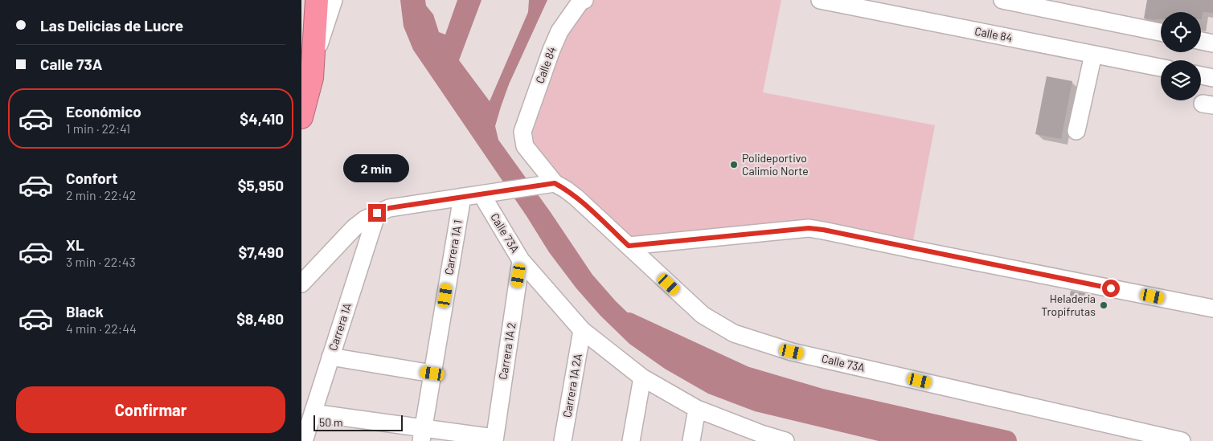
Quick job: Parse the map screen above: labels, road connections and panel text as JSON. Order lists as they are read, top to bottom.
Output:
{
  "streets": {
    "street": [
      "Calle 84",
      "Calle 73A",
      "Carrera 1A 1",
      "Carrera 1A",
      "Carrera 1A 2",
      "Carrera 1A 2A"
    ]
  },
  "crossings": [
    ["Calle 84", "Calle 73A"],
    ["Calle 73A", "Carrera 1A 2"],
    ["Calle 73A", "Carrera 1A 2A"]
  ],
  "places": ["Polideportivo Calimio Norte", "Heladería Tropifrutas"],
  "scale_bar": "50 m",
  "page": {
    "banner": ["Las Delicias de Lucre", "Calle 73A"],
    "list": [
      {
        "name": "Económico",
        "note": "1 min · 22:41",
        "value": "$4,410"
      },
      {
        "name": "Confort",
        "note": "2 min · 22:42",
        "value": "$5,950"
      },
      {
        "name": "XL",
        "note": "3 min · 22:43",
        "value": "$7,490"
      },
      {
        "name": "Black",
        "note": "4 min · 22:44",
        "value": "$8,480"
      }
    ],
    "bubble": "2 min",
    "buttons": "Confirmar",
    "scale": "50 m"
  }
}
